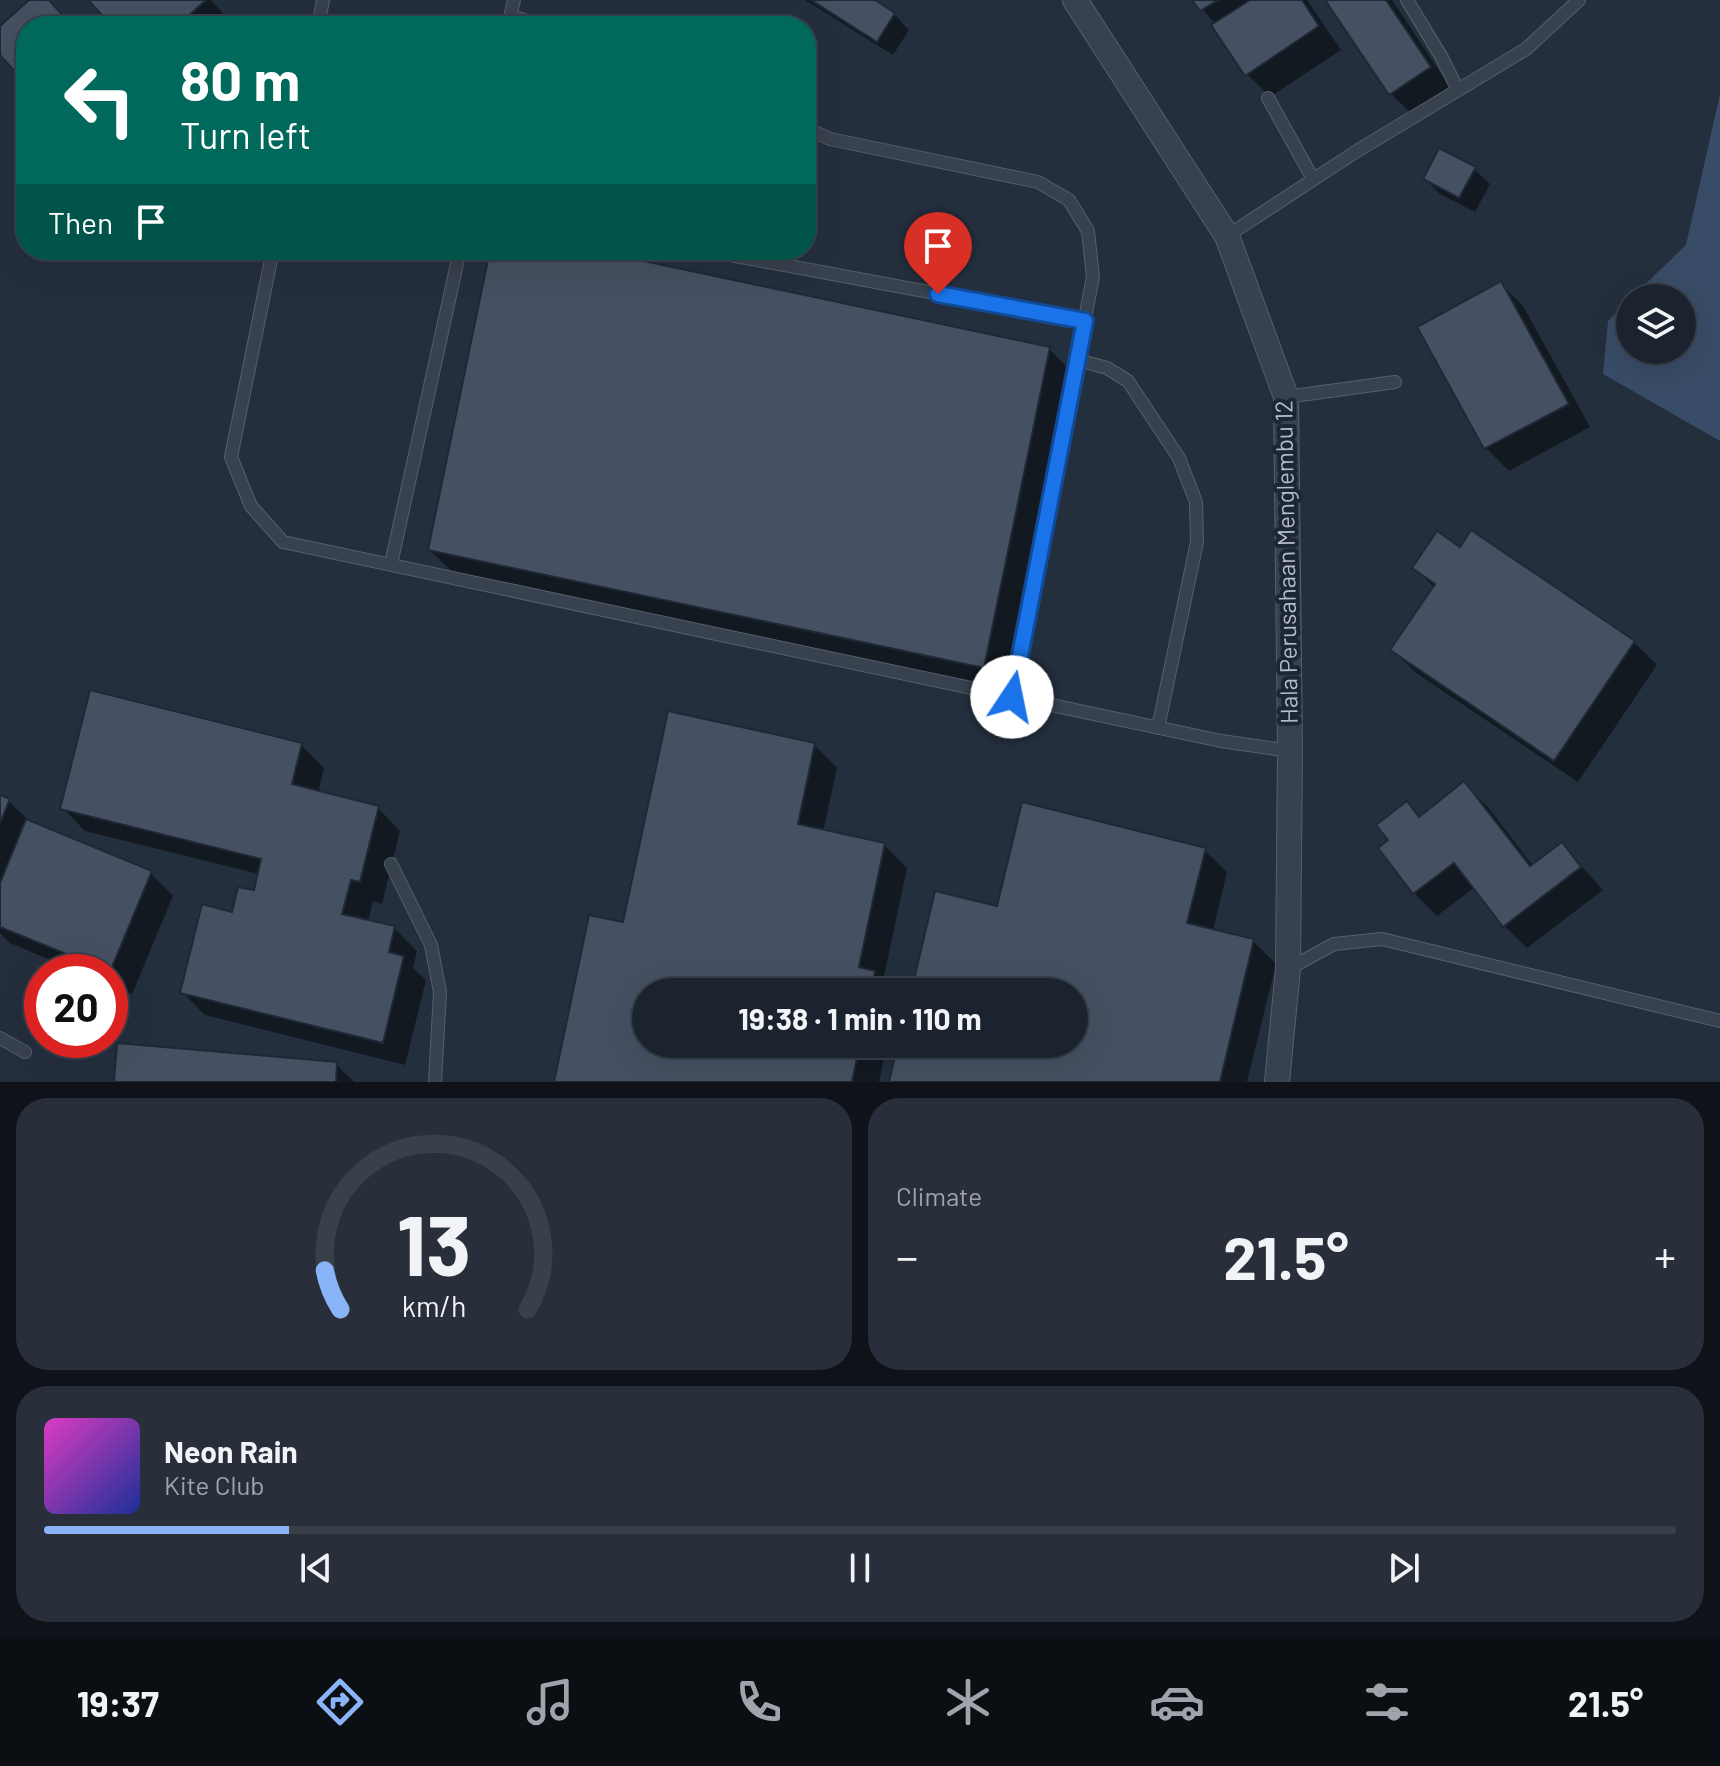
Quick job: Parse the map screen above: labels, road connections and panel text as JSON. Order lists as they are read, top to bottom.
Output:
{
  "streets": {
    "street": ["Hala Perusahaan Menglembu 12"]
  },
  "page": {
    "turn": ["80 m", "Turn left"],
    "then": "Then",
    "limit": "20",
    "trip": "19:38 · 1 min · 110 m",
    "tile": "Climate",
    "heat": ["−", "21.5°", "+"],
    "song": ["Neon Rain", "Kite Club"],
    "tabs": ["19:37", "21.5°"],
    "gauge": ["13", "km/h"]
  }
}
